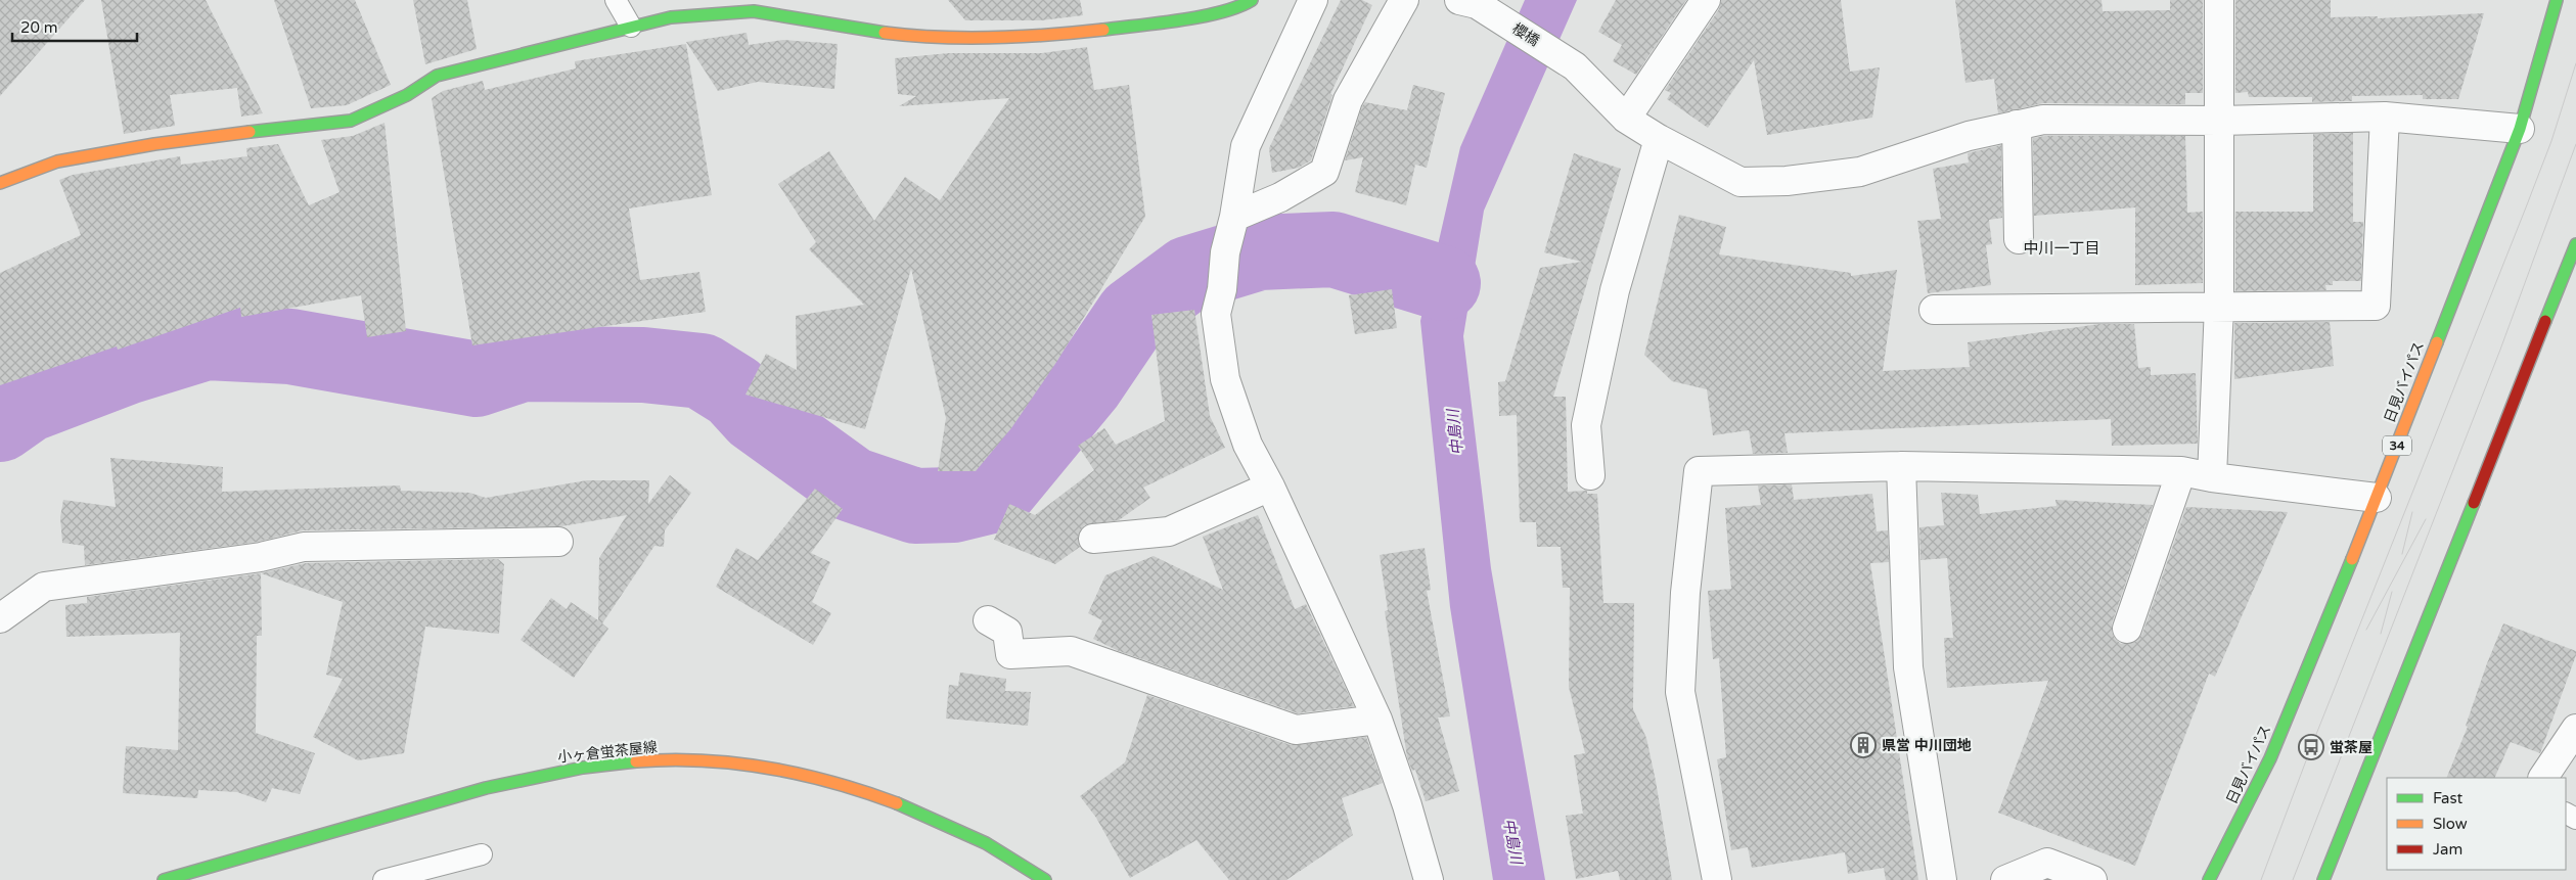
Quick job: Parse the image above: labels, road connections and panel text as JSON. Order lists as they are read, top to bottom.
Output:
{
  "streets": {
    "main road": ["日見バイパス", "34", "小ヶ倉蛍茶屋線"],
    "street": ["櫻橋"]
  },
  "crossings": [
    ["櫻橋", "日見バイパス"]
  ],
  "districts": ["中川一丁目"],
  "water": ["中島川"],
  "places": {
    "building": ["県営 中川団地"],
    "bus stop": ["蛍茶屋"]
  },
  "legend": ["Fast", "Slow", "Jam"],
  "scale_bar": "20 m"
}
